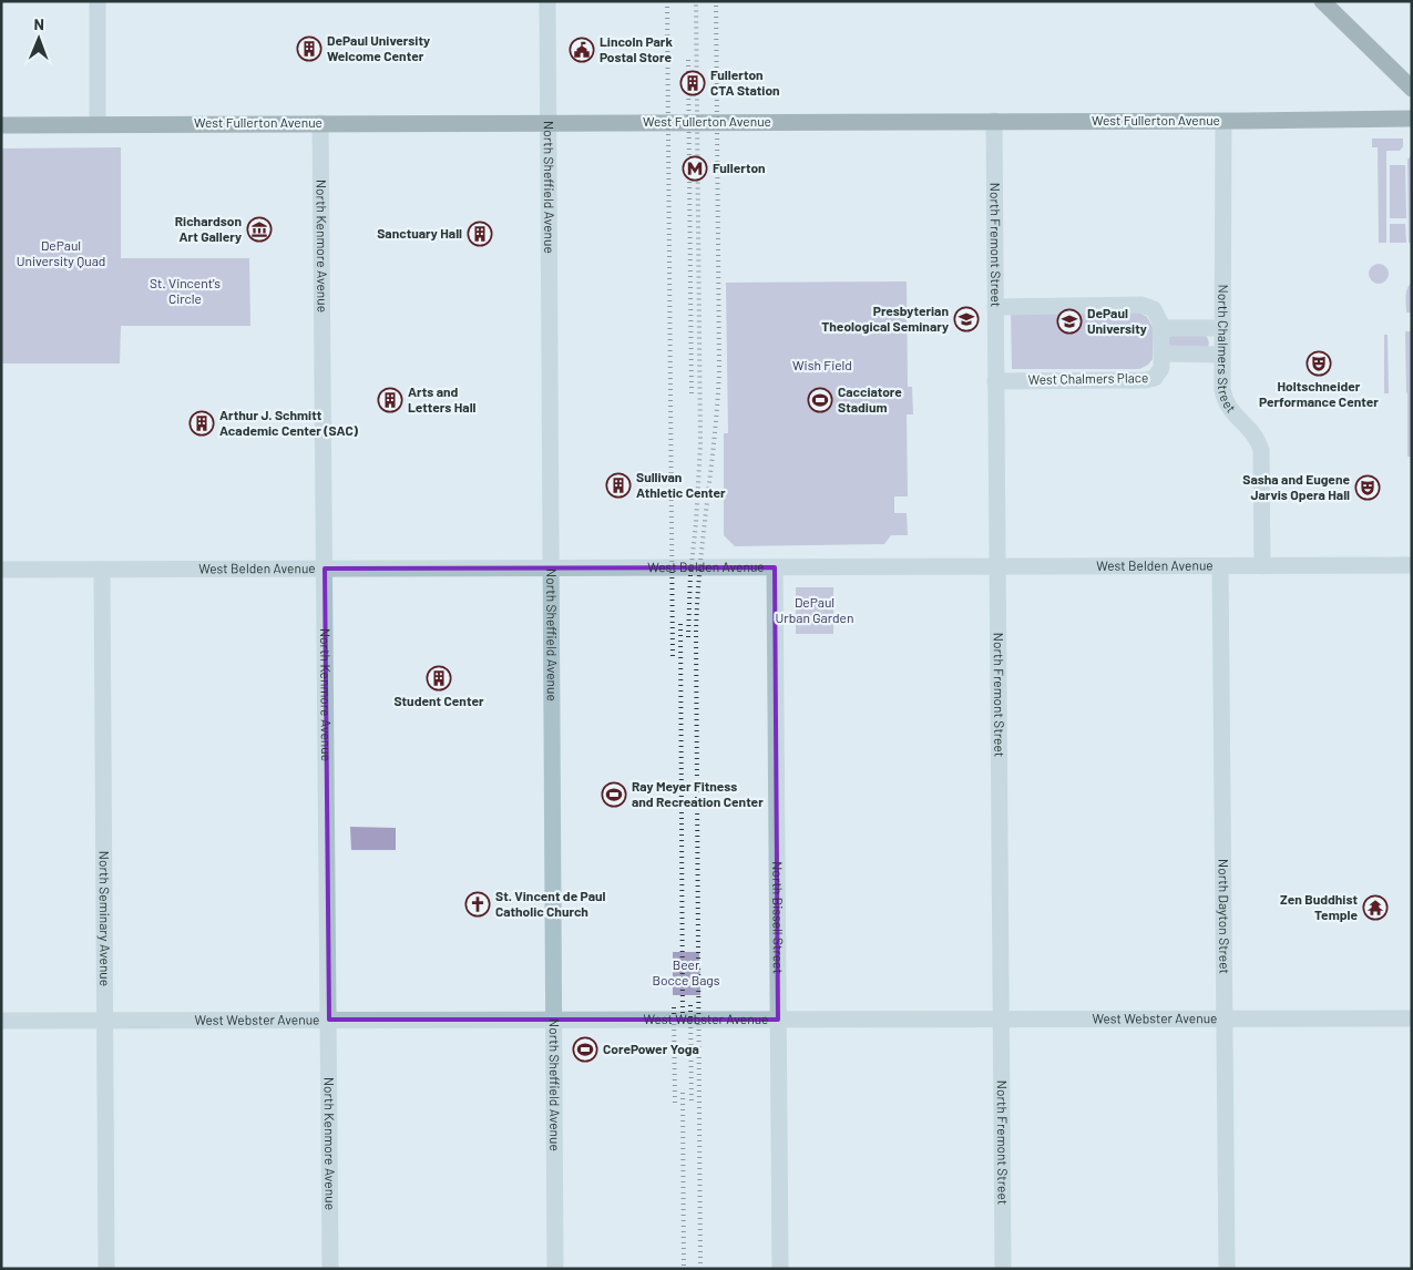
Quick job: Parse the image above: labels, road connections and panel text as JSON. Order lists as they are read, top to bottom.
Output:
{
  "streets": {
    "main road": ["West Fullerton Avenue"],
    "street": [
      "North Sheffield Avenue",
      "North Fremont Street",
      "North Kenmore Avenue",
      "North Chalmers Street",
      "West Chalmers Place",
      "West Belden Avenue",
      "North Dayton Street",
      "North Seminary Avenue",
      "North Bissell Street",
      "West Webster Avenue"
    ]
  },
  "crossings": [
    ["West Fullerton Avenue", "North Sheffield Avenue"],
    ["West Fullerton Avenue", "North Fremont Street"],
    ["West Fullerton Avenue", "North Kenmore Avenue"],
    ["West Fullerton Avenue", "North Chalmers Street"],
    ["North Sheffield Avenue", "West Belden Avenue"],
    ["North Sheffield Avenue", "West Webster Avenue"],
    ["North Fremont Street", "West Chalmers Place"],
    ["North Fremont Street", "West Belden Avenue"],
    ["North Fremont Street", "West Webster Avenue"],
    ["North Kenmore Avenue", "West Belden Avenue"],
    ["North Kenmore Avenue", "West Webster Avenue"],
    ["North Chalmers Street", "West Belden Avenue"],
    ["West Belden Avenue", "North Dayton Street"],
    ["West Belden Avenue", "North Seminary Avenue"],
    ["West Belden Avenue", "North Bissell Street"],
    ["North Dayton Street", "West Webster Avenue"],
    ["North Seminary Avenue", "West Webster Avenue"],
    ["North Bissell Street", "West Webster Avenue"]
  ],
  "parks": [
    "DePaul University Quad",
    "St. Vincent's Circle",
    "Wish Field",
    "DePaul Urban Garden",
    "Beer Bocce Bags"
  ],
  "places": {
    "building": [
      "DePaul University Welcome Center",
      "Fullerton CTA Station",
      "Sanctuary Hall",
      "Arts and Letters Hall",
      "Arthur J. Schmitt Academic Center (SAC)",
      "Sullivan Athletic Center",
      "Student Center"
    ],
    "public building": ["Lincoln Park Postal Store"],
    "metro station": ["Fullerton"],
    "museum": ["Richardson Art Gallery"],
    "school or university": ["Presbyterian Theological Seminary", "DePaul University"],
    "theatre": ["Holtschneider Performance Center", "Sasha and Eugene Jarvis Opera Hall"],
    "sports": ["Cacciatore Stadium", "Ray Meyer Fitness and Recreation Center", "CorePower Yoga"],
    "church": ["St. Vincent de Paul Catholic Church"],
    "temple": ["Zen Buddhist Temple"]
  },
  "north": "top"
}
